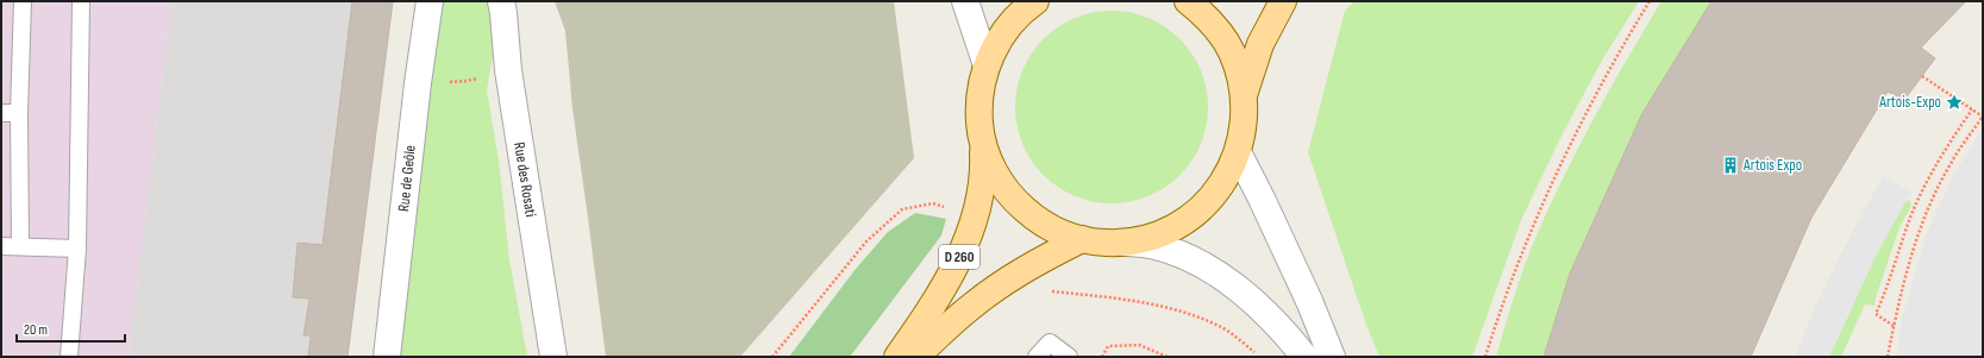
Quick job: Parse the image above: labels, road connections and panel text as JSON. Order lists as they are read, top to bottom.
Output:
{
  "streets": {
    "main road": ["D 260"],
    "street": ["Rue de Geôle", "Rue des Rosati"]
  },
  "places": {
    "place": ["Artois-Expo"],
    "building": ["Artois Expo"]
  },
  "scale_bar": "20 m"
}
